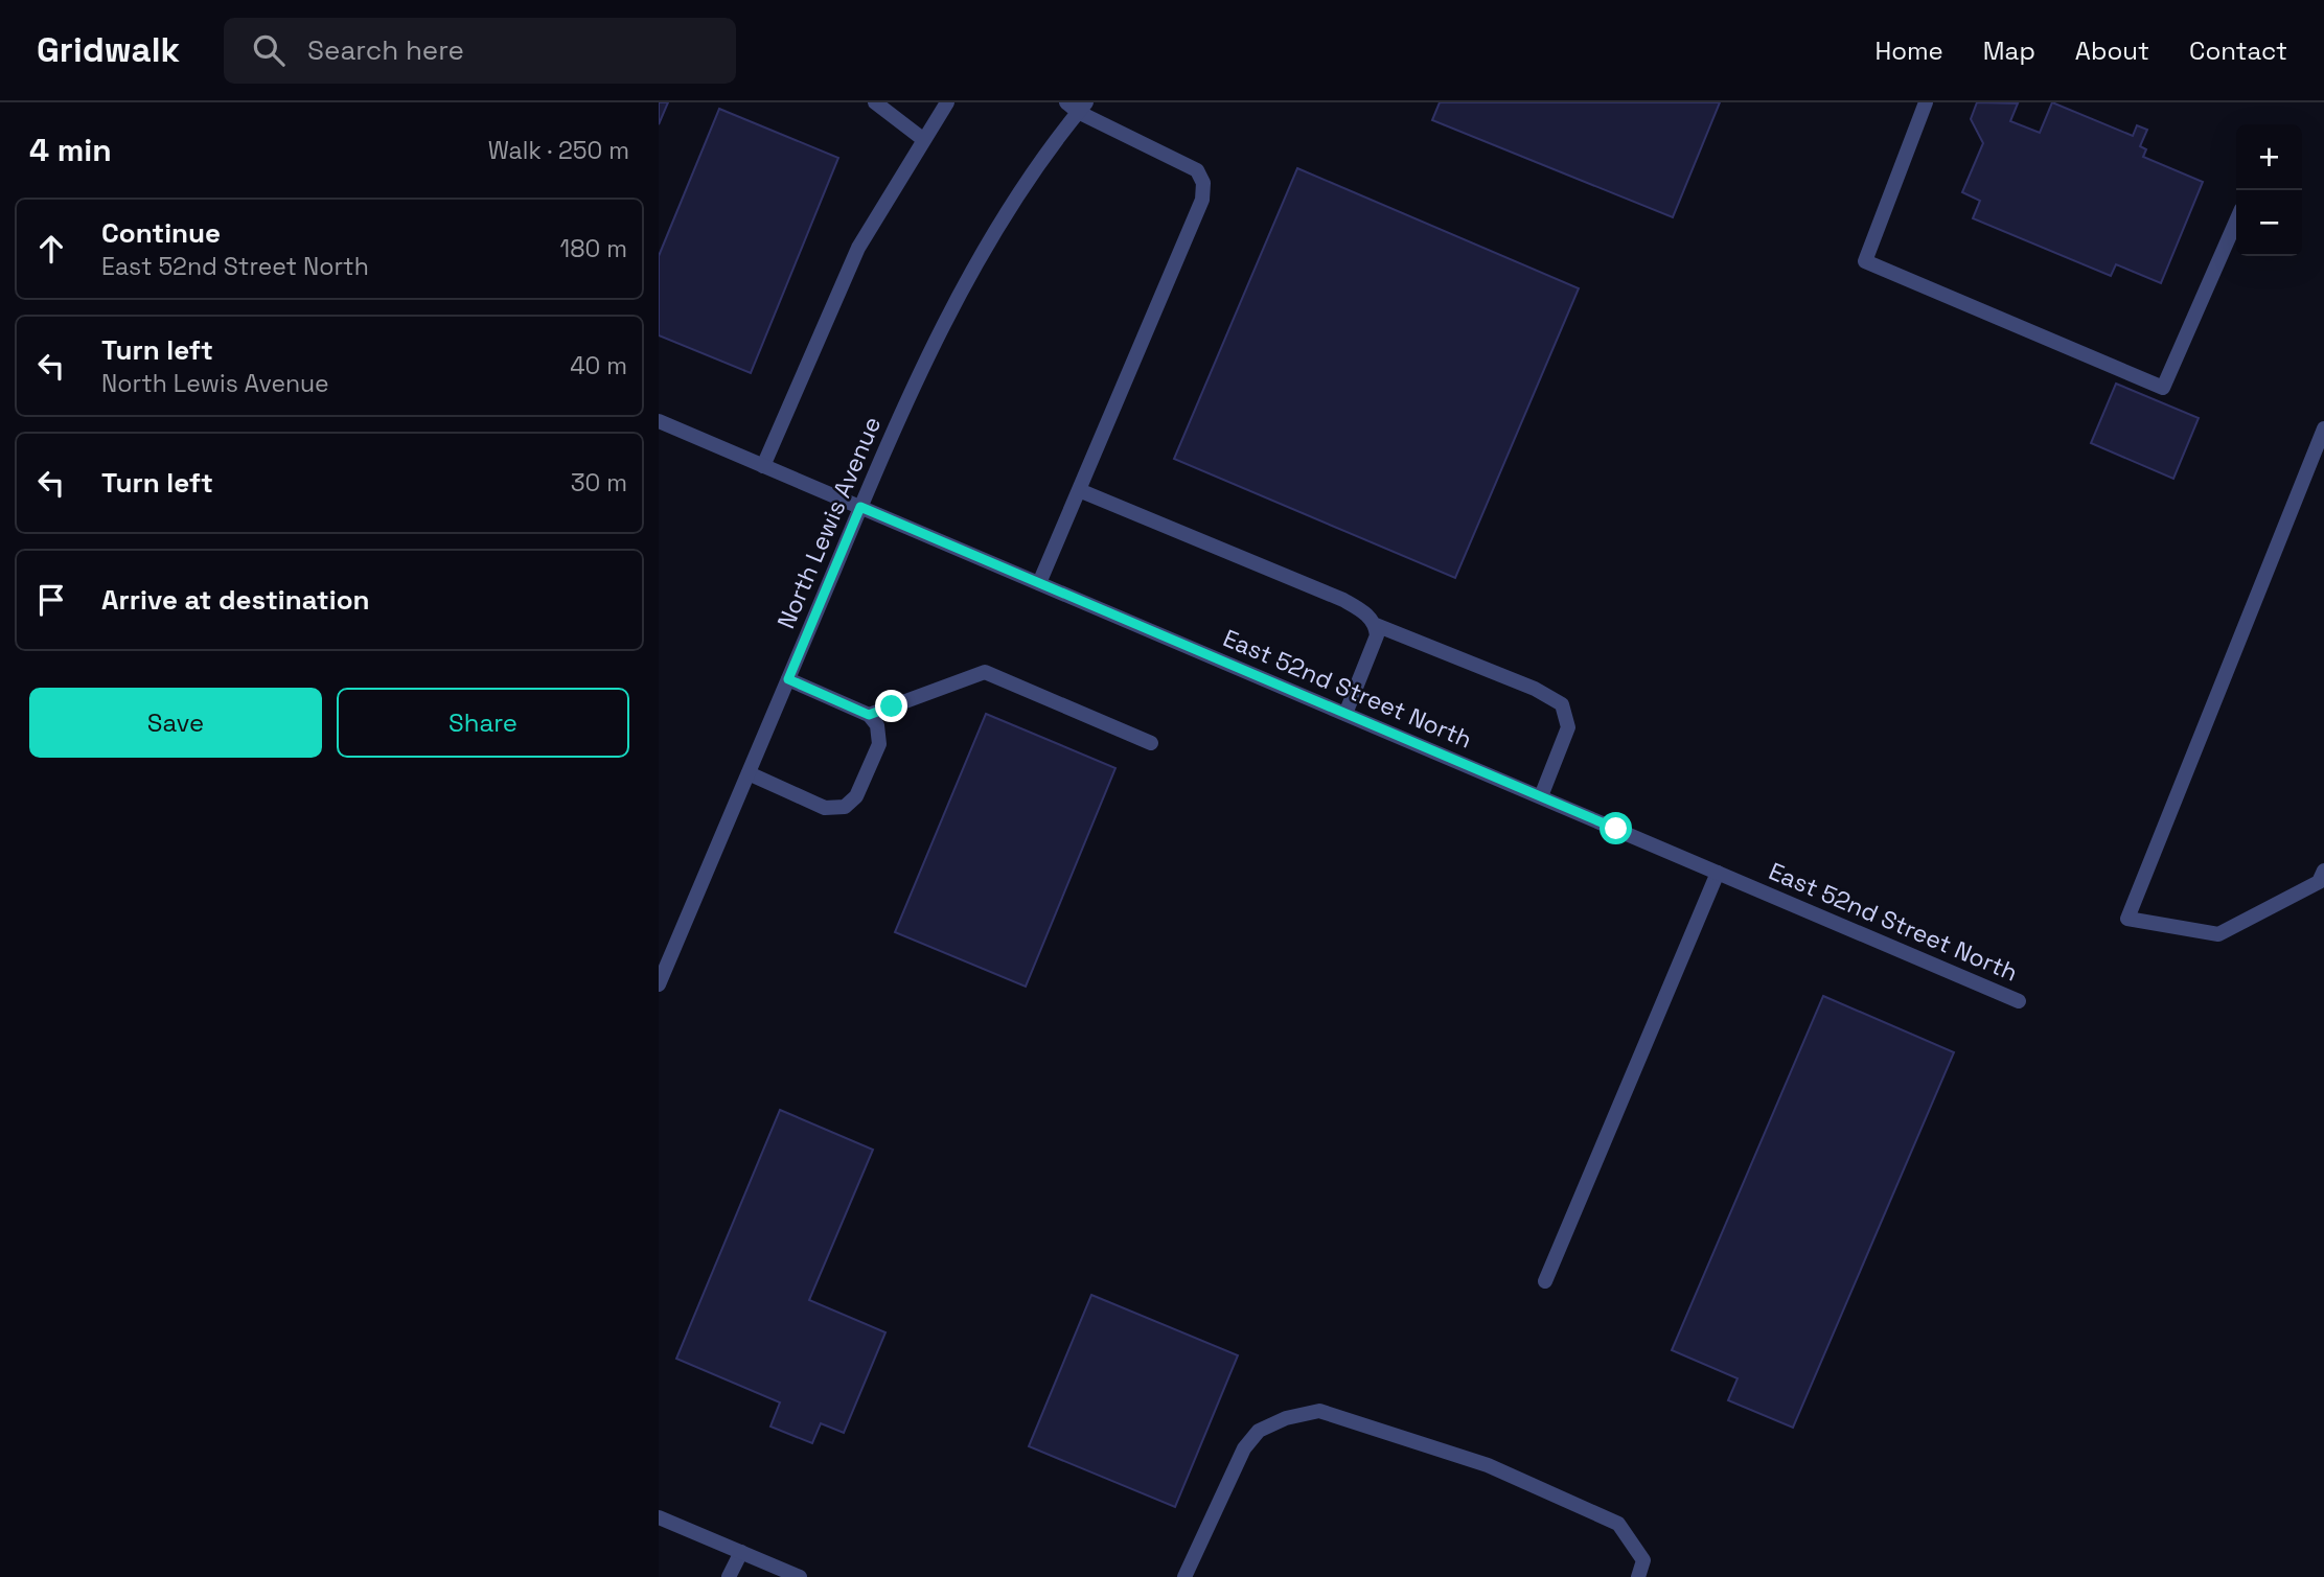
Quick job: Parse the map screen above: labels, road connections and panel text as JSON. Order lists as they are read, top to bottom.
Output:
{
  "streets": {
    "street": ["North Lewis Avenue", "East 52nd Street North"]
  },
  "crossings": [
    ["North Lewis Avenue", "East 52nd Street North"]
  ],
  "page": {
    "header": "Gridwalk",
    "search": "Search here",
    "nav": [
      "Home",
      "Map",
      "About",
      "Contact"
    ],
    "heading": ["4 min", "Walk · 250 m"],
    "map_buttons": ["+", "−"],
    "list": [
      ["Continue", "East 52nd Street North", "180 m"],
      ["Turn left", "North Lewis Avenue", "40 m"],
      ["Turn left", "30 m"],
      "Arrive at destination"
    ],
    "buttons": ["Save", "Share"]
  }
}
